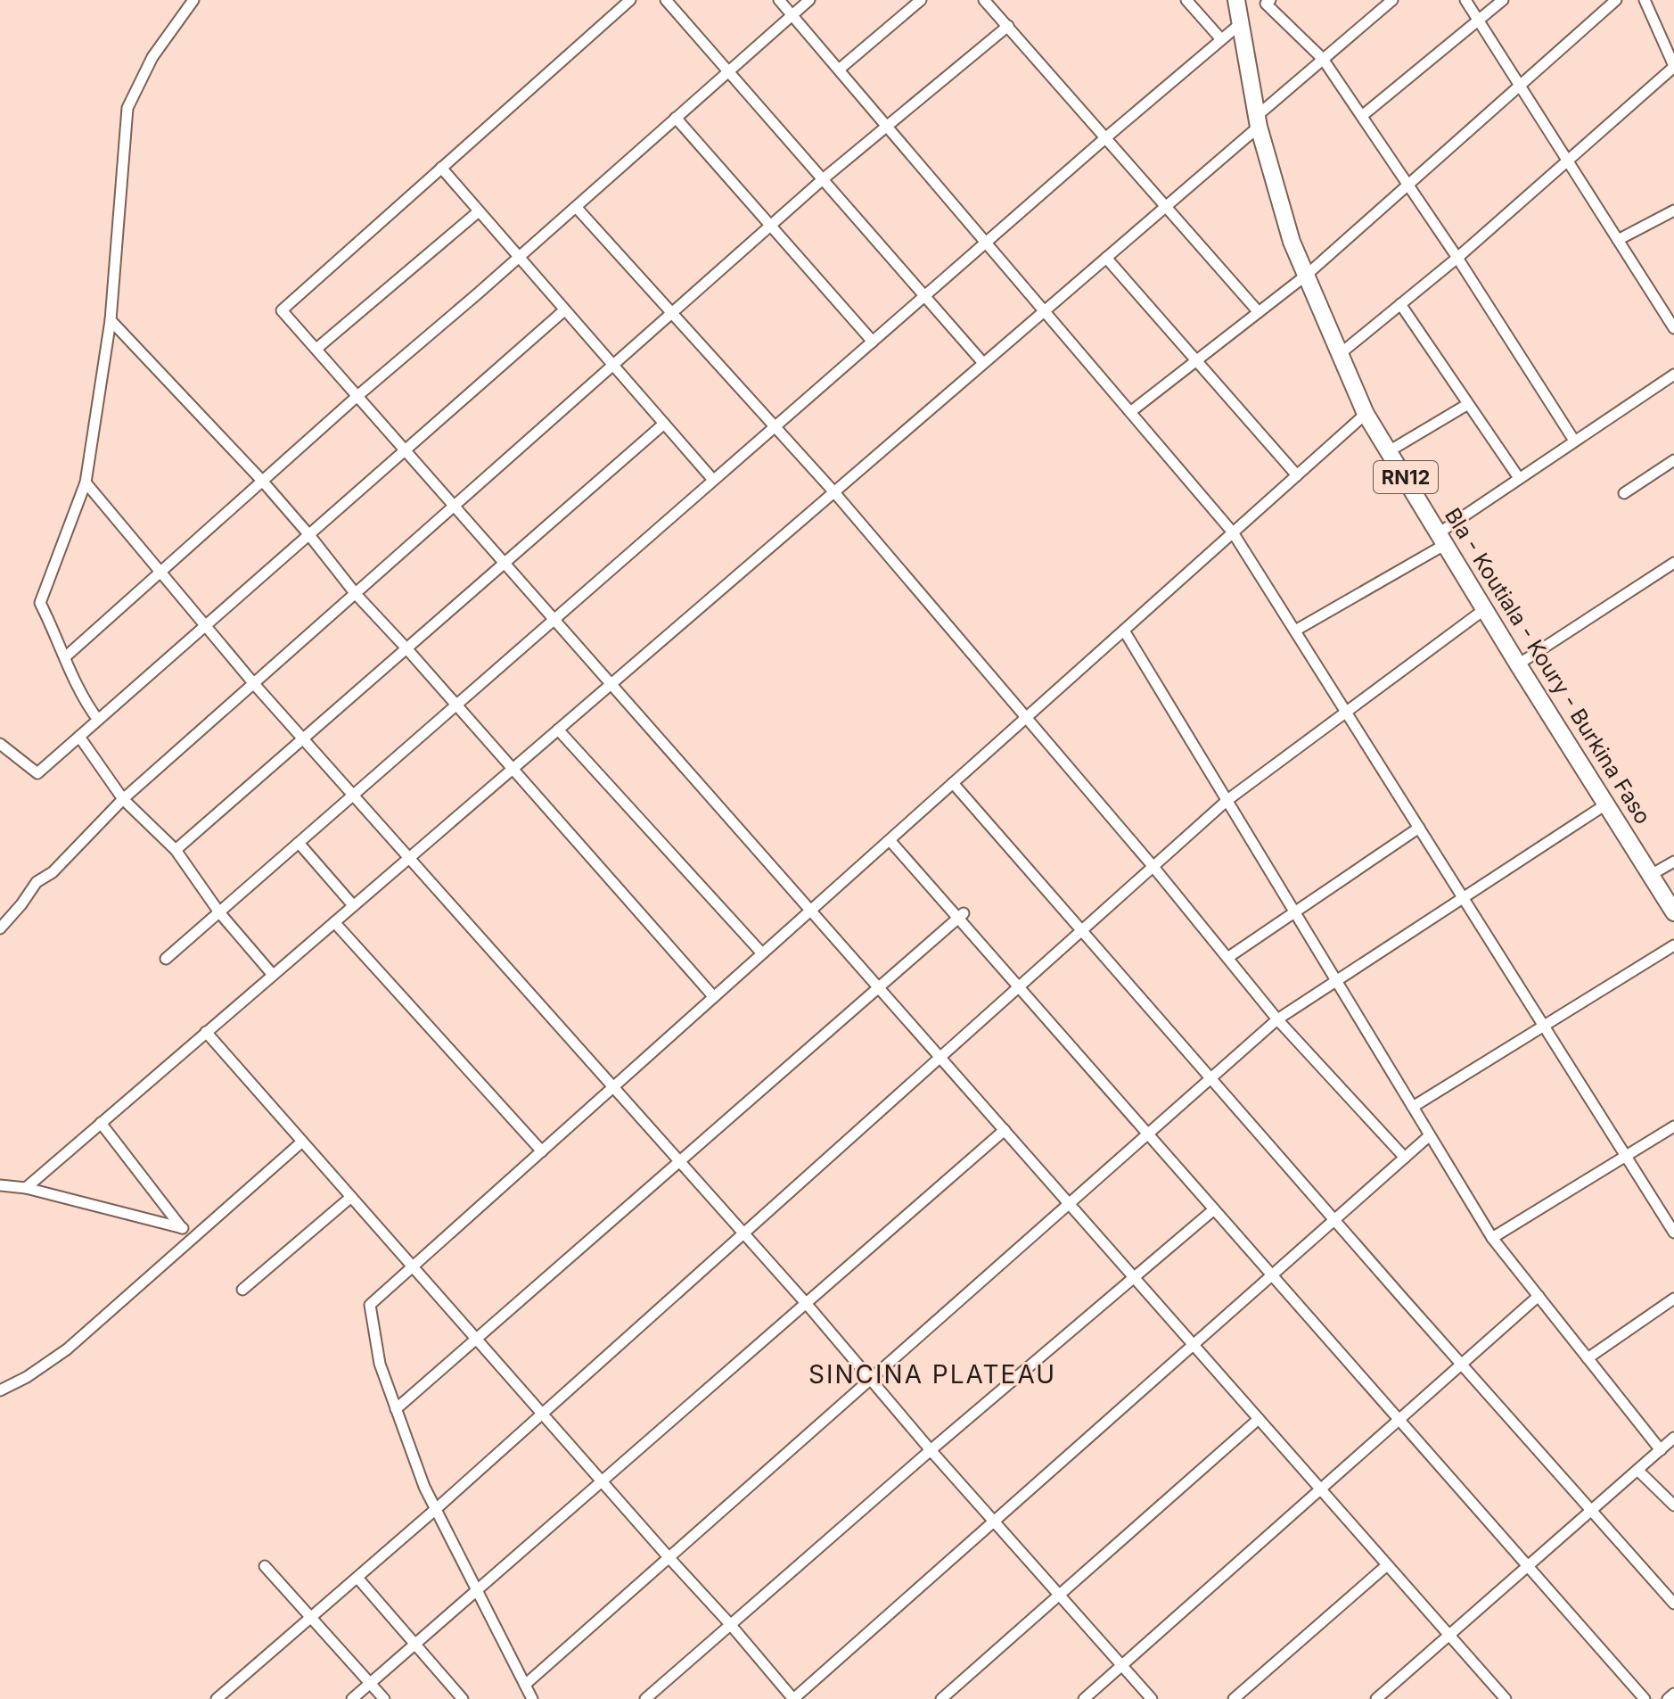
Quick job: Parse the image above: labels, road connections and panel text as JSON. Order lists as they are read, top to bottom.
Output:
{
  "streets": {
    "main road": ["RN12", "Bla - Koutiala - Koury - Burkina Faso"]
  },
  "districts": ["SINCINA PLATEAU"]
}
